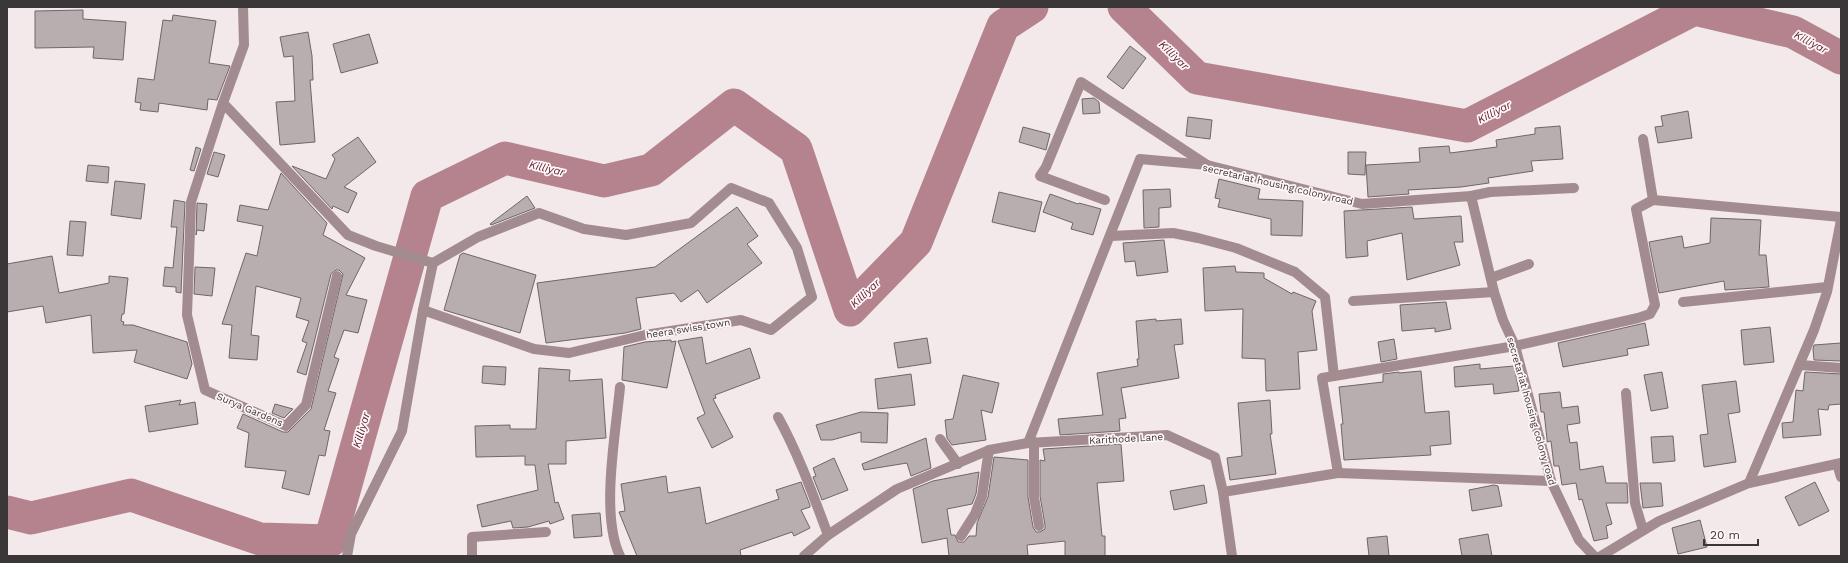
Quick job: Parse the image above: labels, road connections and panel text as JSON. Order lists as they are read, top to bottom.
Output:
{
  "streets": {
    "street": [
      "secretariat housing colony road",
      "heera swiss town",
      "Surya Gardens",
      "Karithode Lane"
    ]
  },
  "crossings": [
    ["secretariat housing colony road", "Karithode Lane"]
  ],
  "water": ["Killiyar"],
  "scale_bar": "20 m"
}
